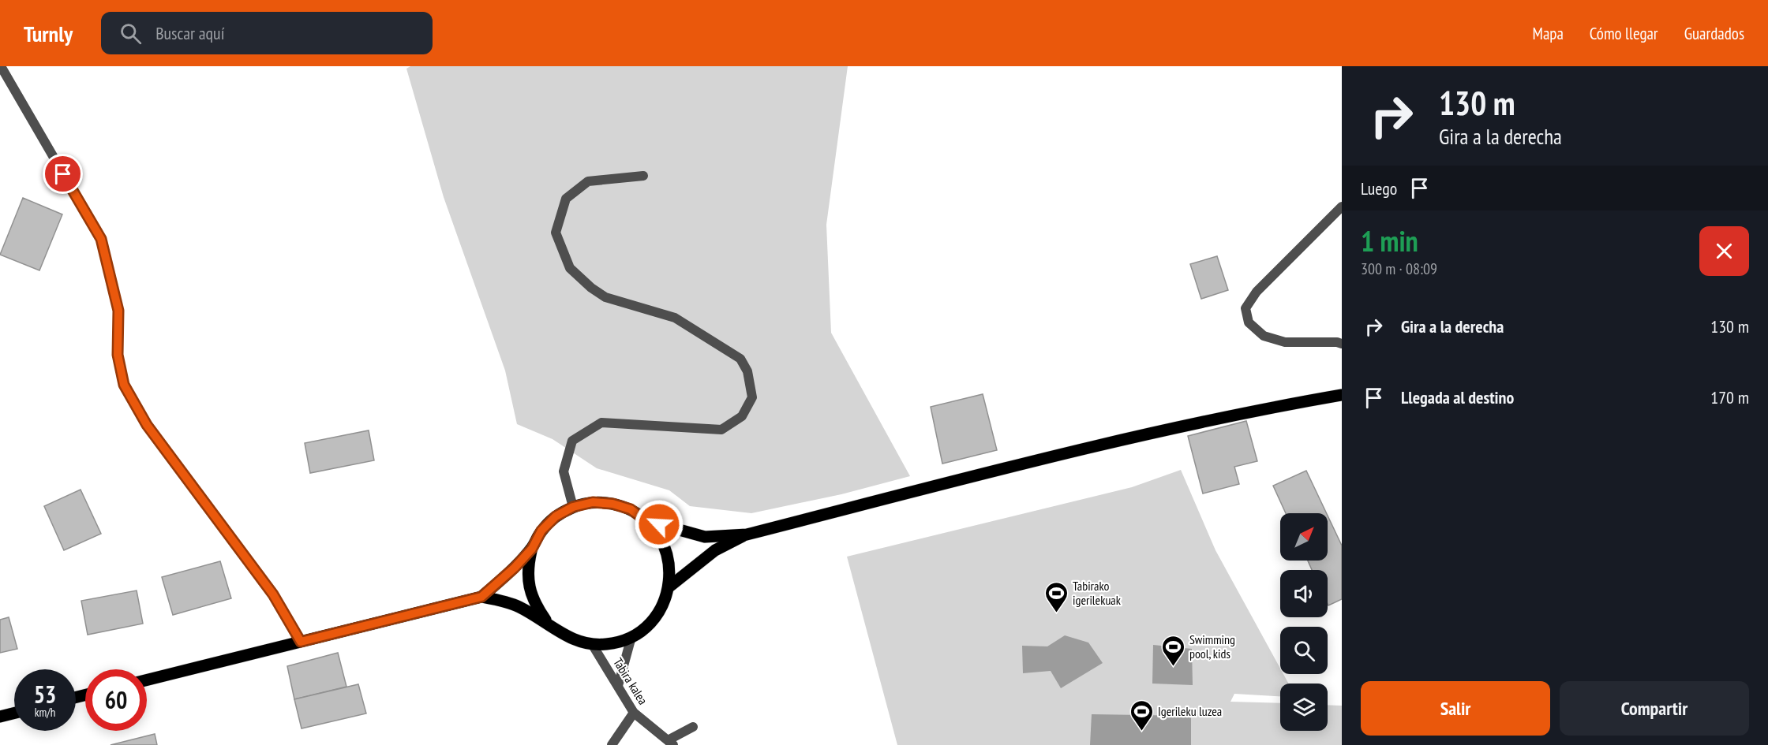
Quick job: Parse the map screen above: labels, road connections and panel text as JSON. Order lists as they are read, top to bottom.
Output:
{
  "streets": {
    "street": ["Tabira kalea"]
  },
  "places": {
    "sports": ["Tabirako igerilekuak", "Swimming pool, kids", "Igerileku luzea"]
  },
  "north": "top right",
  "page": {
    "header": "Turnly",
    "search": "Buscar aquí",
    "nav": ["Mapa", "Cómo llegar", "Guardados"],
    "turn": ["130 m", "Gira a la derecha"],
    "then": "Luego",
    "heading": ["1 min", "300 m · 08:09"],
    "list": [
      {
        "name": "Gira a la derecha",
        "value": "130 m"
      },
      {
        "name": "Llegada al destino",
        "value": "170 m"
      }
    ],
    "speed": "53 km/h",
    "limit": "60",
    "buttons": ["Salir", "Compartir"]
  }
}
